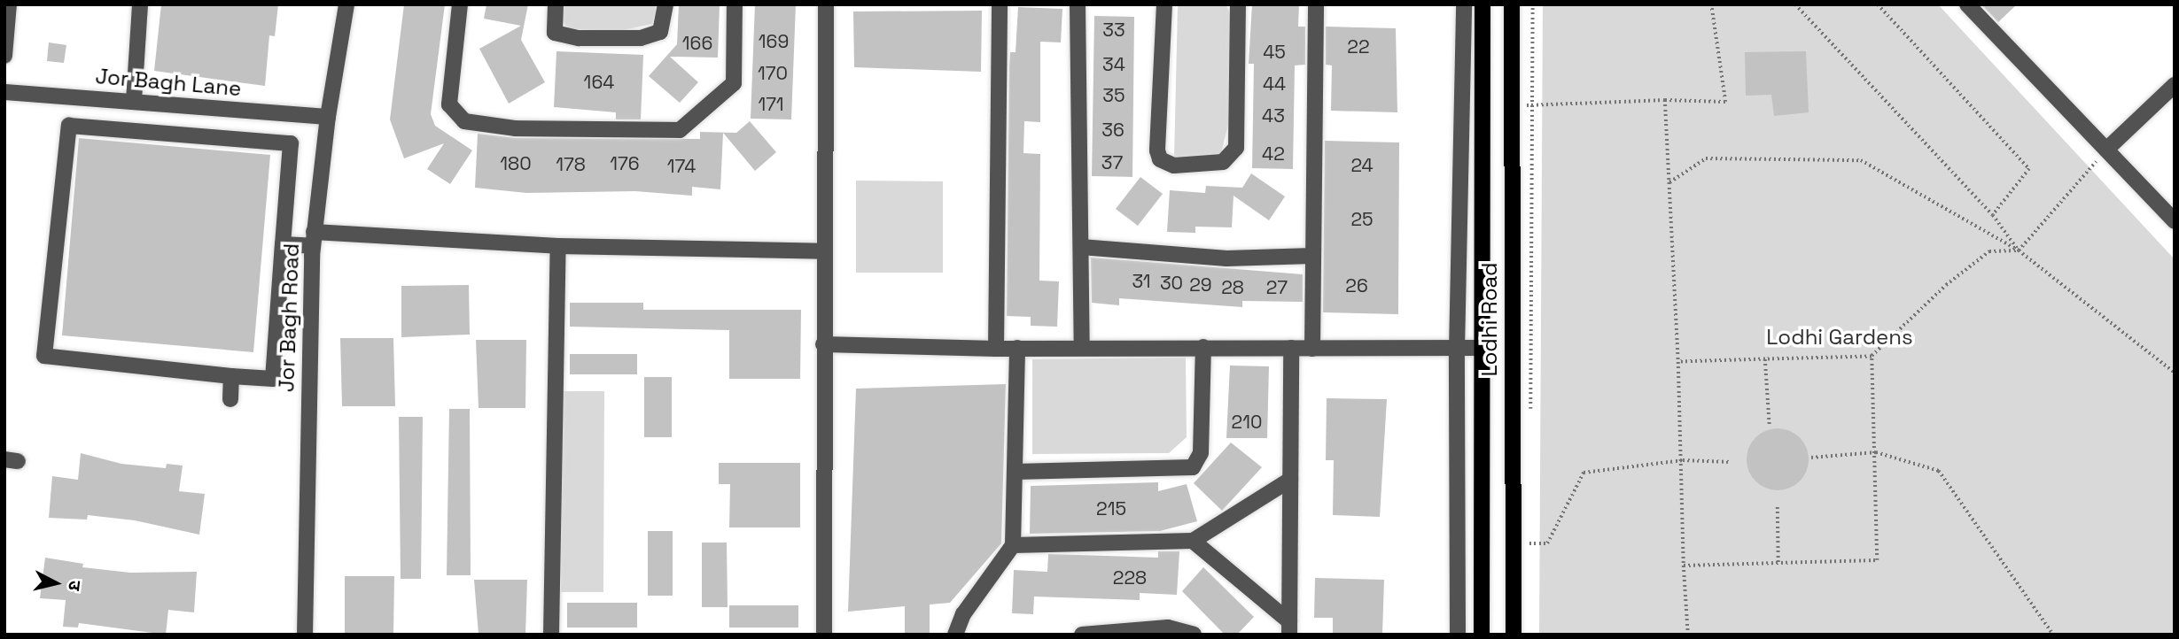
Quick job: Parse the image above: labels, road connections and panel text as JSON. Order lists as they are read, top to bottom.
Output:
{
  "streets": {
    "main road": ["Lodhi Road"],
    "street": ["Jor Bagh Lane", "Jor Bagh Road"]
  },
  "crossings": [
    ["Jor Bagh Lane", "Jor Bagh Road"]
  ],
  "parks": ["Lodhi Gardens"],
  "house_numbers": [
    "33",
    "169",
    "166",
    "22",
    "45",
    "34",
    "170",
    "164",
    "44",
    "35",
    "171",
    "43",
    "36",
    "42",
    "37",
    "180",
    "176",
    "178",
    "24",
    "174",
    "25",
    "31",
    "30",
    "29",
    "26",
    "28",
    "27",
    "210",
    "215",
    "228"
  ],
  "north": "right"
}
